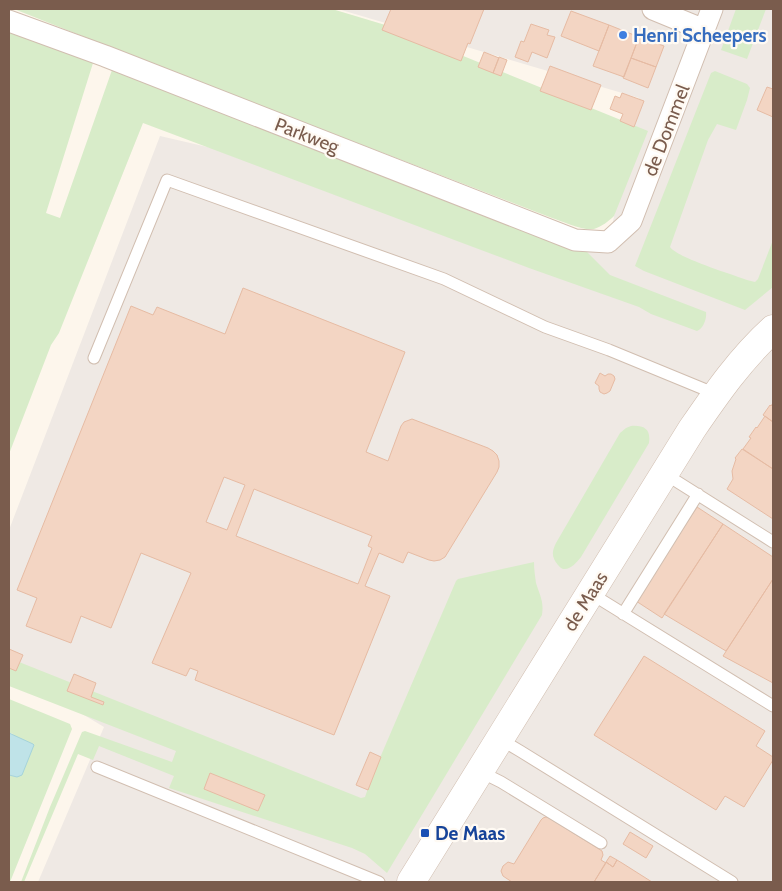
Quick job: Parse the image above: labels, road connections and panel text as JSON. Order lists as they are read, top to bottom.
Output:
{
  "streets": {
    "street": ["de Dommel", "Parkweg", "de Maas"]
  },
  "crossings": [
    ["de Dommel", "Parkweg"]
  ],
  "places": {
    "other": ["Henri Scheepers"],
    "transit": ["De Maas"]
  }
}
